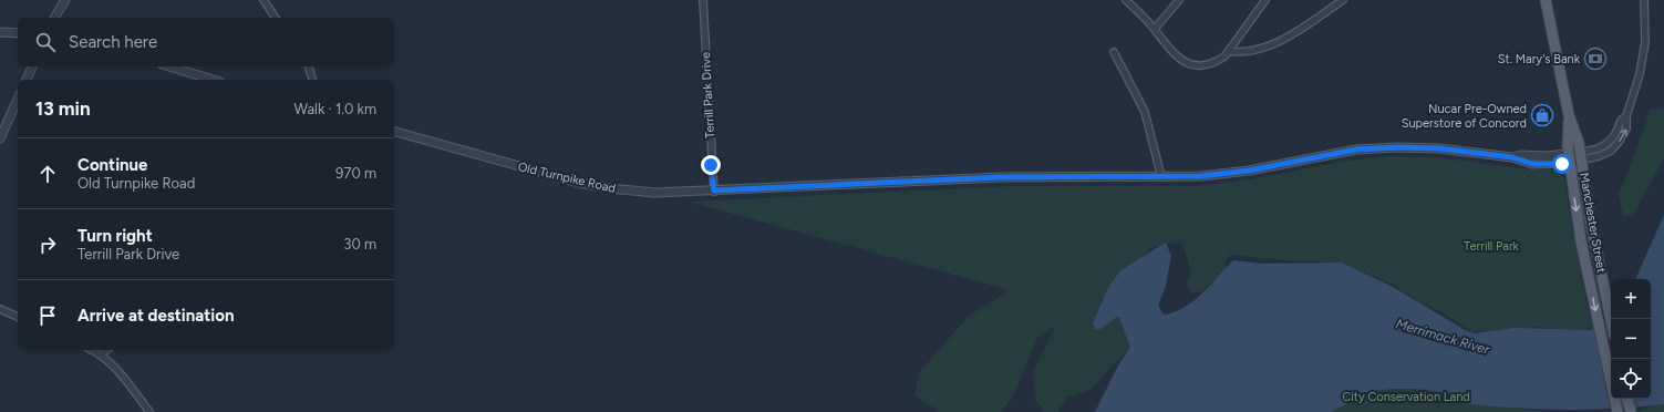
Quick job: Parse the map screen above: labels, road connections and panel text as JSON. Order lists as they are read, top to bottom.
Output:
{
  "streets": {
    "main road": ["Manchester Street"],
    "street": ["Terrill Park Drive", "Old Turnpike Road"]
  },
  "crossings": [
    ["Terrill Park Drive", "Old Turnpike Road"],
    ["Old Turnpike Road", "Manchester Street"]
  ],
  "water": ["Merrimack River"],
  "parks": ["Terrill Park", "City Conservation Land"],
  "places": {
    "bank": ["St. Mary's Bank"],
    "shop": ["Nucar Pre-Owned Superstore of Concord"]
  },
  "page": {
    "search": "Search here",
    "heading": ["13 min", "Walk · 1.0 km"],
    "list": [
      ["Continue", "Old Turnpike Road", "970 m"],
      ["Turn right", "Terrill Park Drive", "30 m"],
      "Arrive at destination"
    ],
    "map_buttons": ["+", "−"]
  }
}
